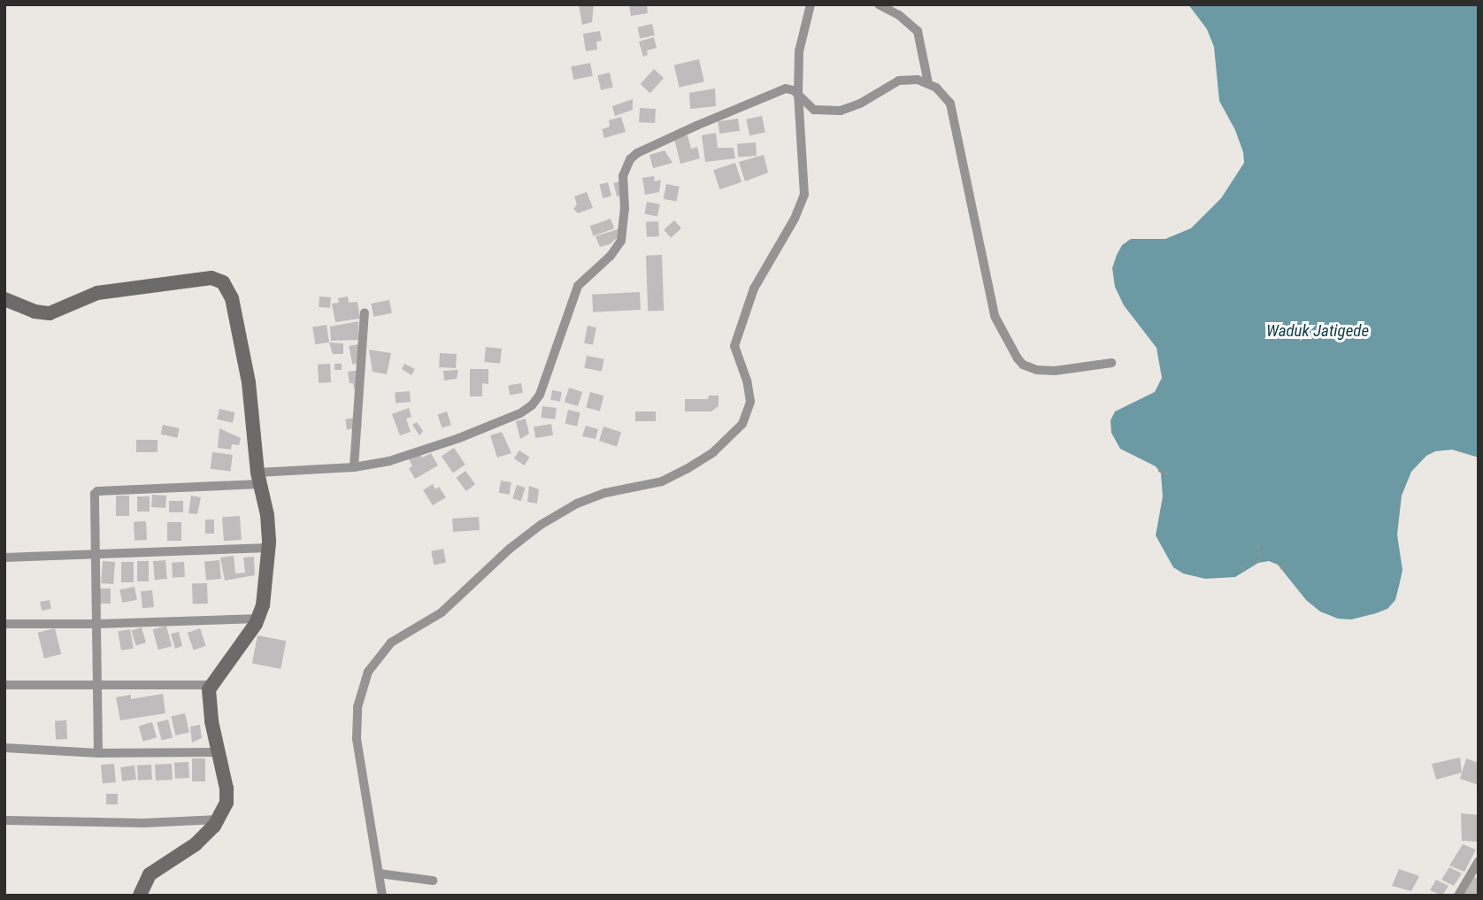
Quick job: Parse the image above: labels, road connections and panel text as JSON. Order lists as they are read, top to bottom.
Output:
{
  "water": ["Waduk Jatigede"]
}
